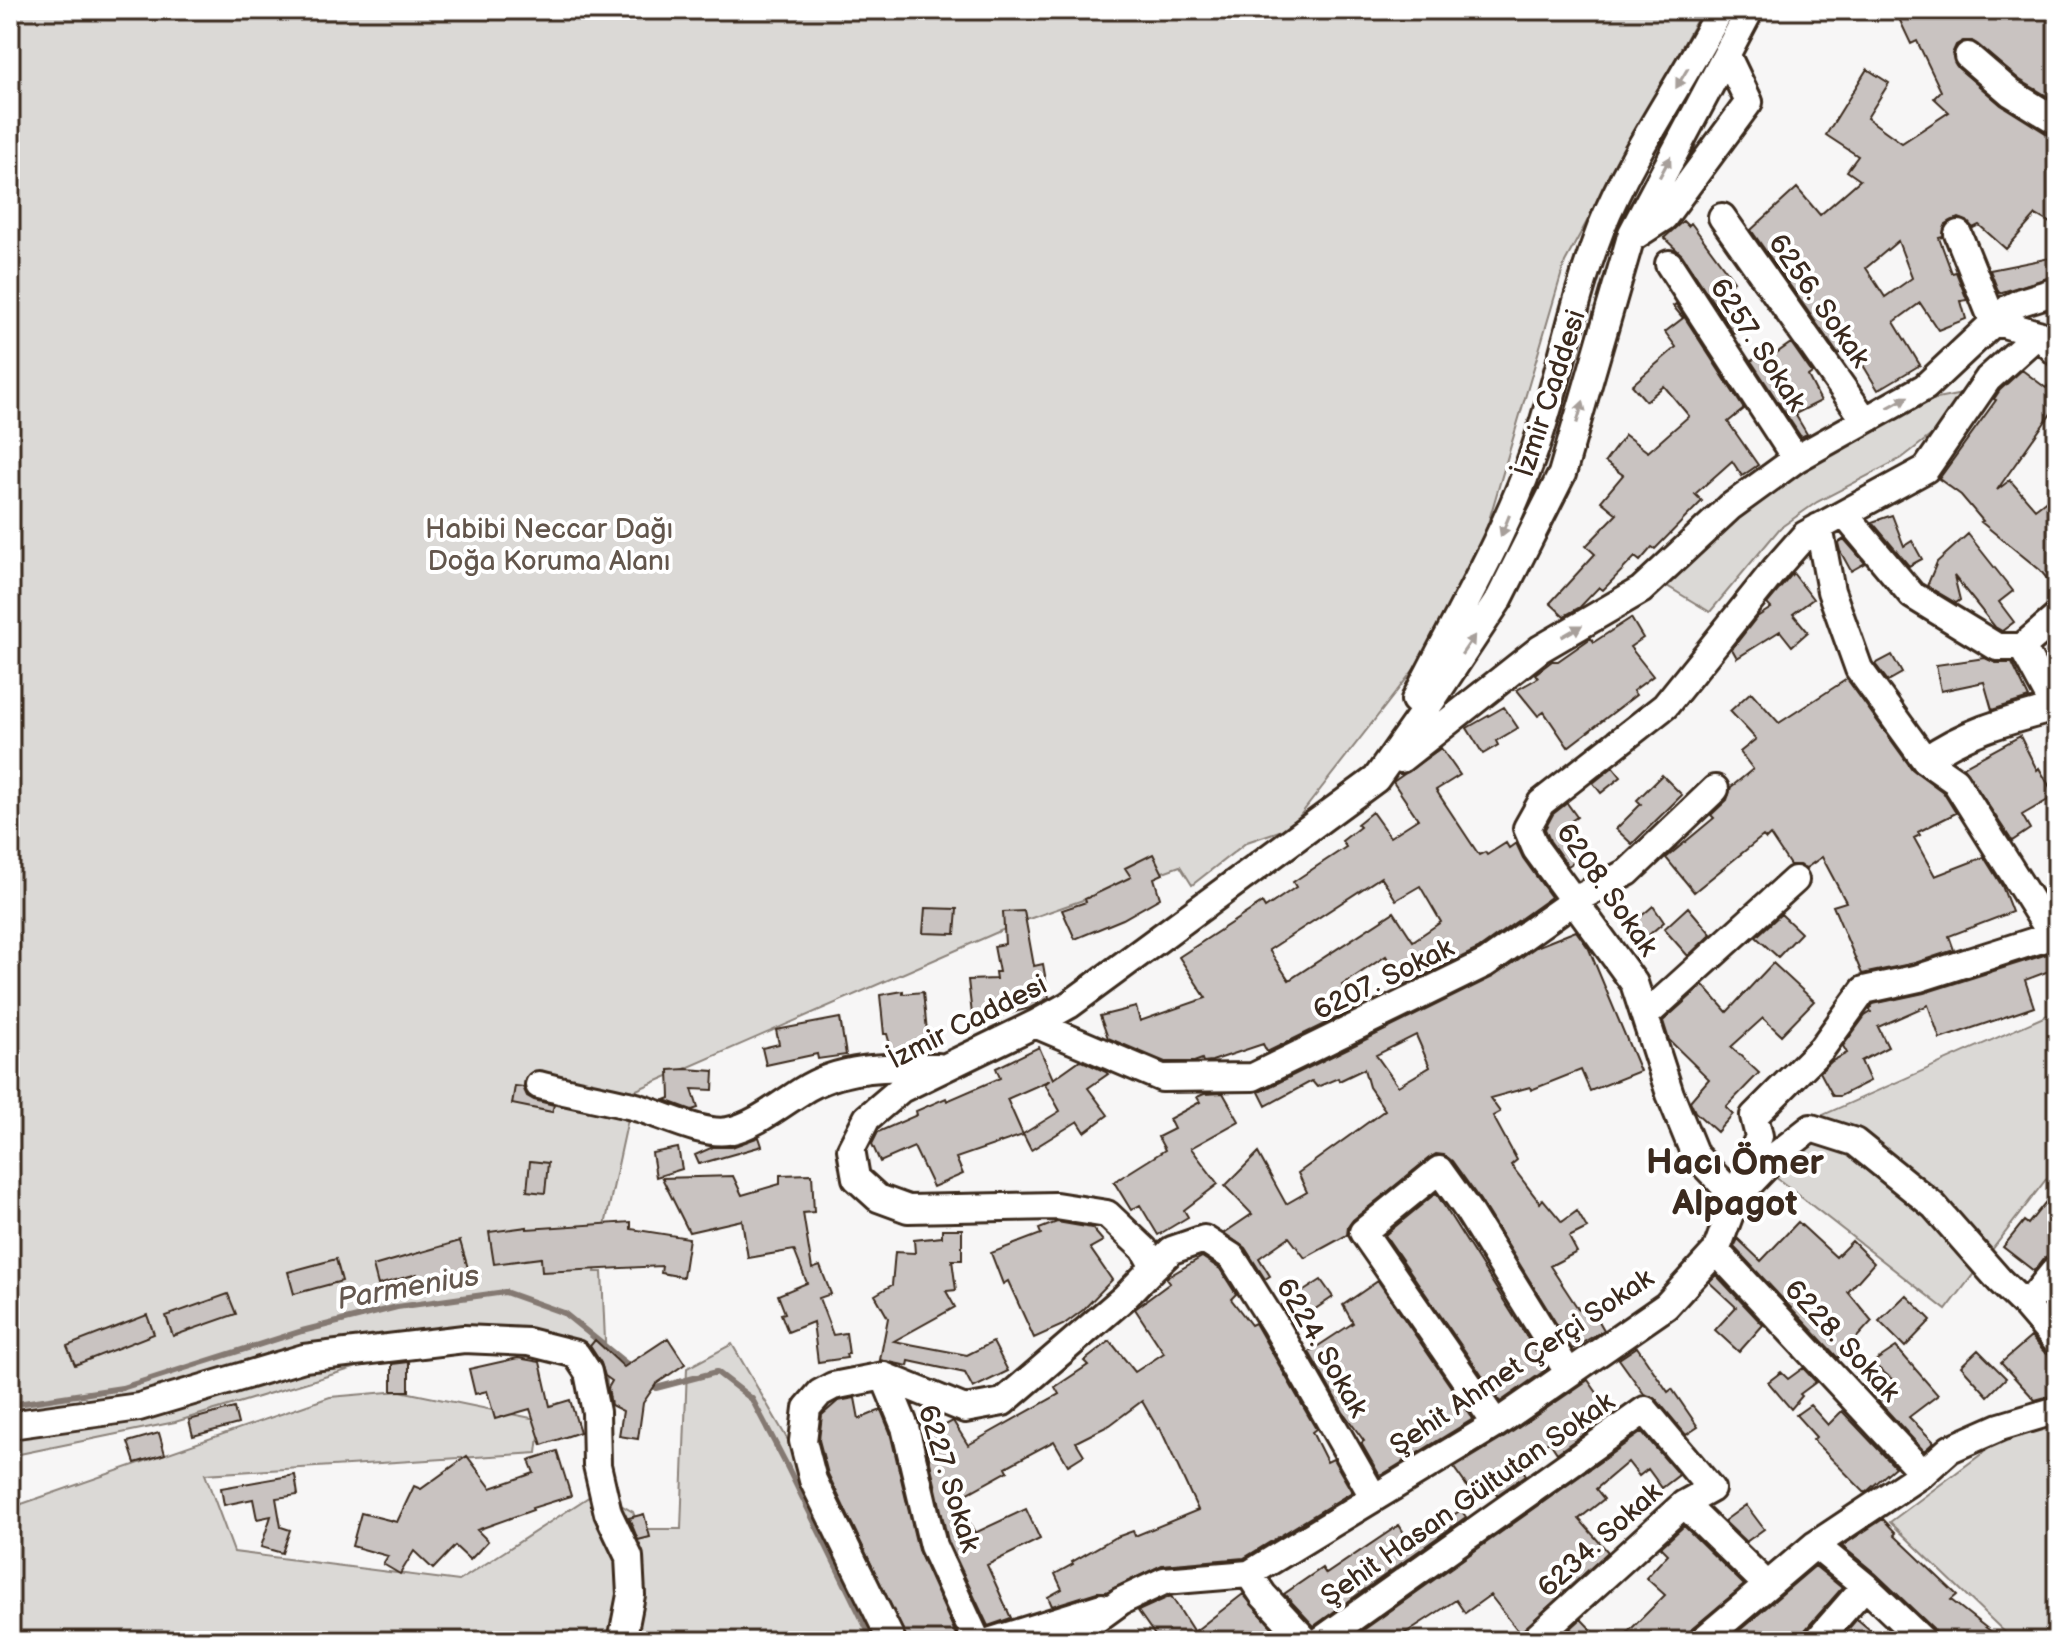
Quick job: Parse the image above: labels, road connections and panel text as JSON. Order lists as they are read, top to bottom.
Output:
{
  "streets": {
    "street": [
      "6256. Sokak",
      "6257. Sokak",
      "İzmir Caddesi",
      "6208. Sokak",
      "6207. Sokak",
      "6228. Sokak",
      "6224. Sokak",
      "Şehit Ahmet Çerçi Sokak",
      "6227. Sokak",
      "Şehit Hasan Gültutan Sokak",
      "6234. Sokak"
    ]
  },
  "crossings": [
    ["İzmir Caddesi", "6207. Sokak"],
    ["İzmir Caddesi", "6224. Sokak"],
    ["6208. Sokak", "6207. Sokak"],
    ["6208. Sokak", "Şehit Ahmet Çerçi Sokak"],
    ["6228. Sokak", "Şehit Ahmet Çerçi Sokak"],
    ["6224. Sokak", "Şehit Ahmet Çerçi Sokak"],
    ["Şehit Hasan Gültutan Sokak", "6234. Sokak"]
  ],
  "districts": ["Hacı Ömer Alpagot"],
  "water": ["Parmenius"],
  "parks": ["Habibi Neccar Dağı Doğa Koruma Alanı"]
}
